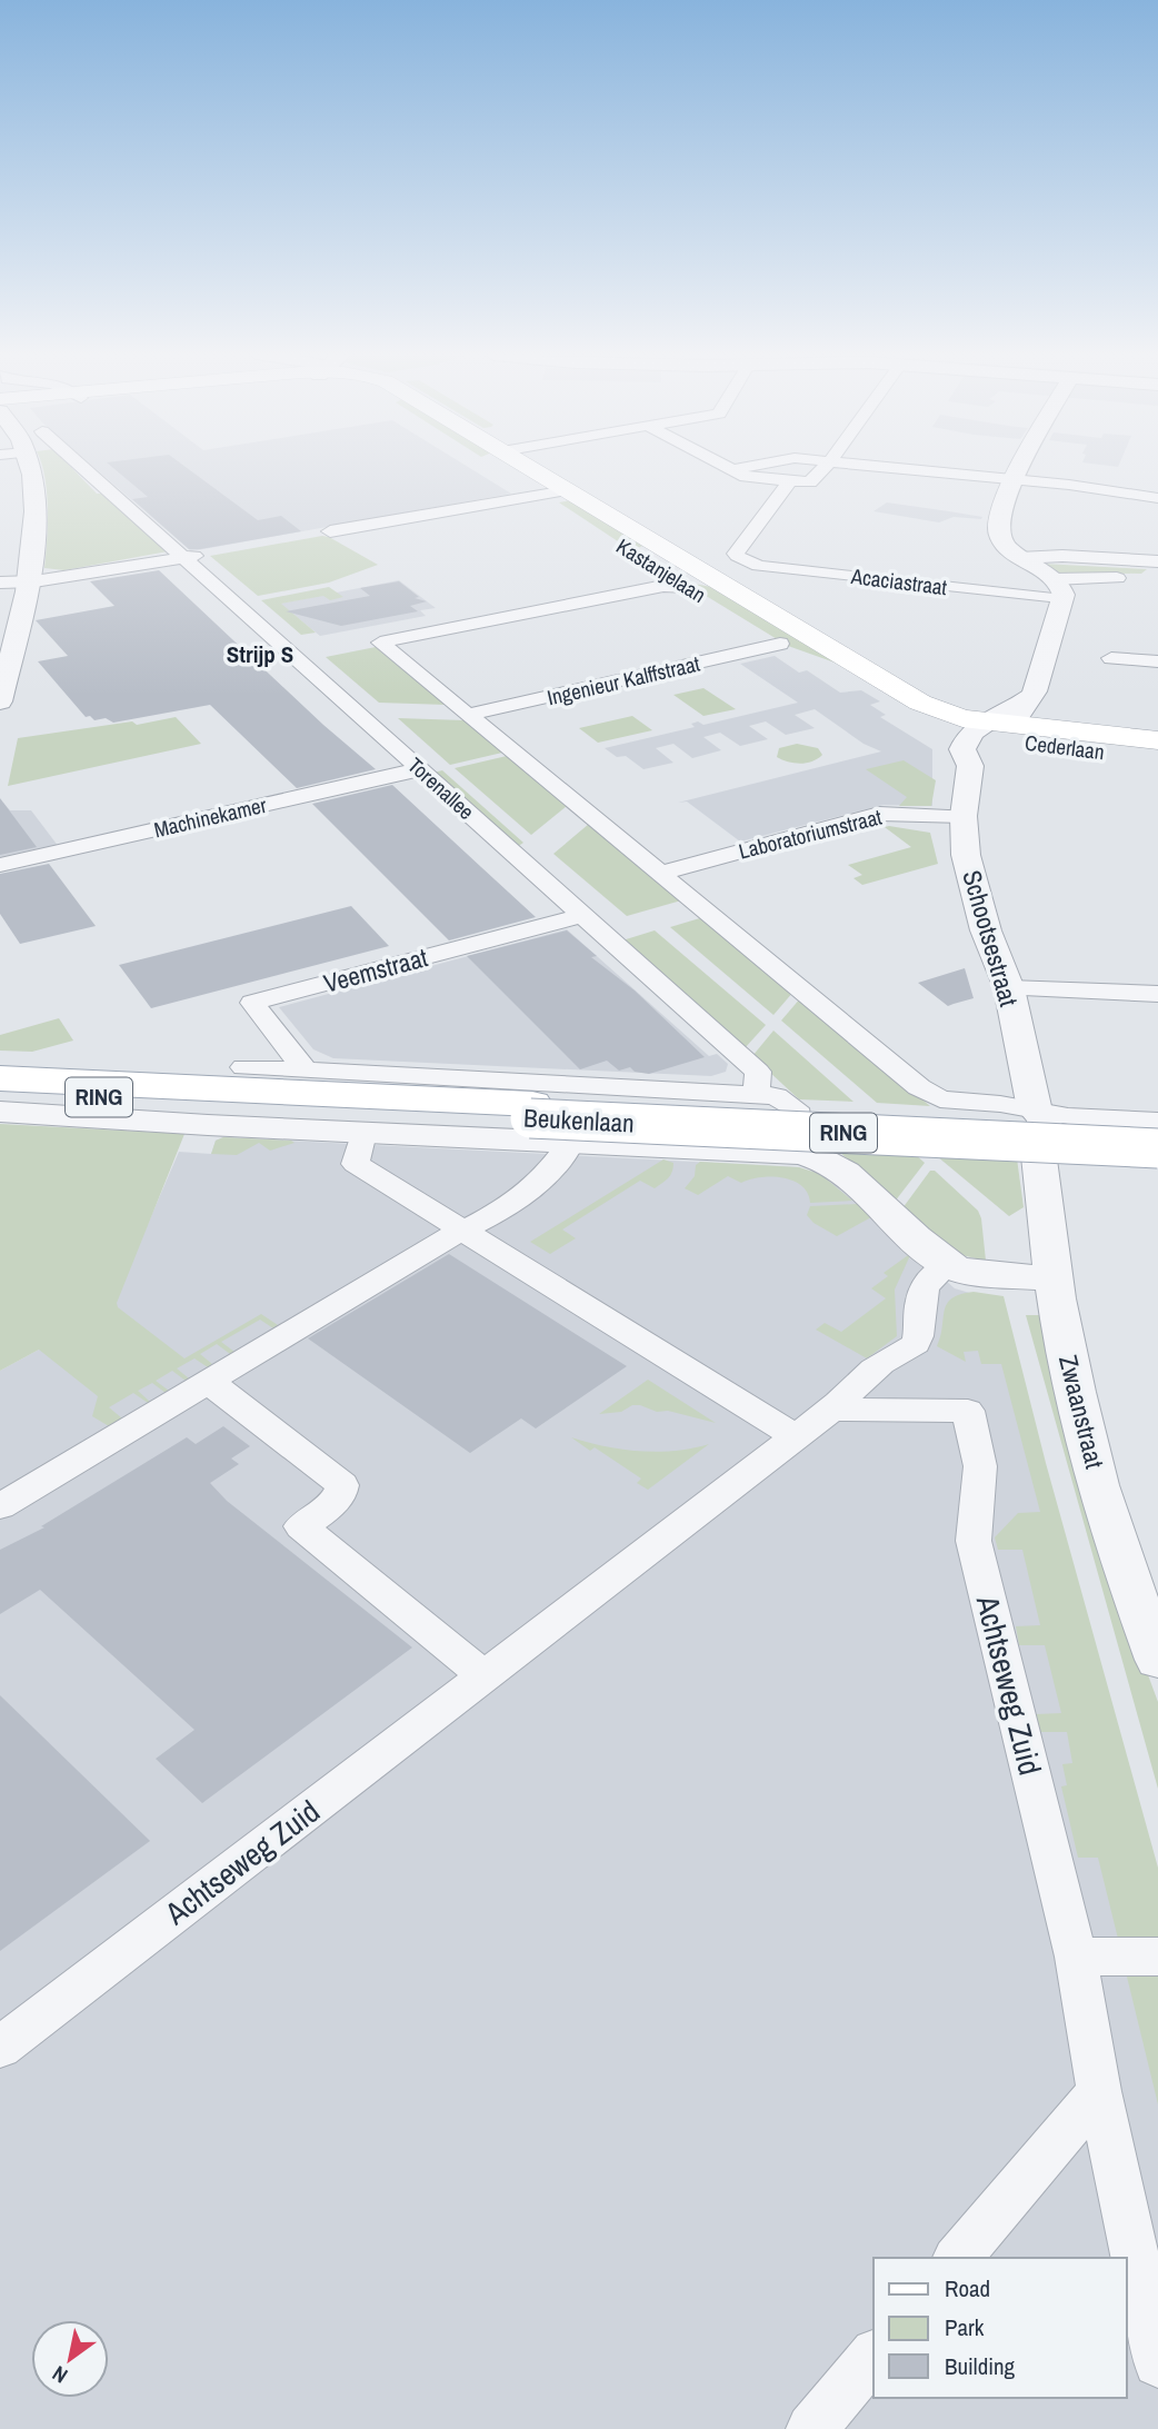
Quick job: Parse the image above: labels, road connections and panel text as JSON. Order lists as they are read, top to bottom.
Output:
{
  "streets": {
    "main road": [
      "Kastanjelaan",
      "Cederlaan",
      "RING",
      "Beukenlaan"
    ],
    "street": [
      "Acaciastraat",
      "Ingenieur Kalffstraat",
      "Torenallee",
      "Machinekamer",
      "Laboratoriumstraat",
      "Schootsestraat",
      "Veemstraat",
      "Zwaanstraat",
      "Achtseweg Zuid"
    ]
  },
  "crossings": [
    ["Kastanjelaan", "Ingenieur Kalffstraat"],
    ["Kastanjelaan", "Cederlaan"],
    ["Kastanjelaan", "Schootsestraat"],
    ["Acaciastraat", "Schootsestraat"],
    ["Cederlaan", "Schootsestraat"],
    ["Torenallee", "Machinekamer"],
    ["Torenallee", "Veemstraat"],
    ["Torenallee", "Beukenlaan"],
    ["Laboratoriumstraat", "Schootsestraat"],
    ["Schootsestraat", "Zwaanstraat"],
    ["Veemstraat", "Beukenlaan"],
    ["Beukenlaan", "Zwaanstraat"],
    ["Beukenlaan", "Achtseweg Zuid"]
  ],
  "districts": ["Strijp S"],
  "legend": ["Road", "Park", "Building"],
  "north": "bottom left"
}
